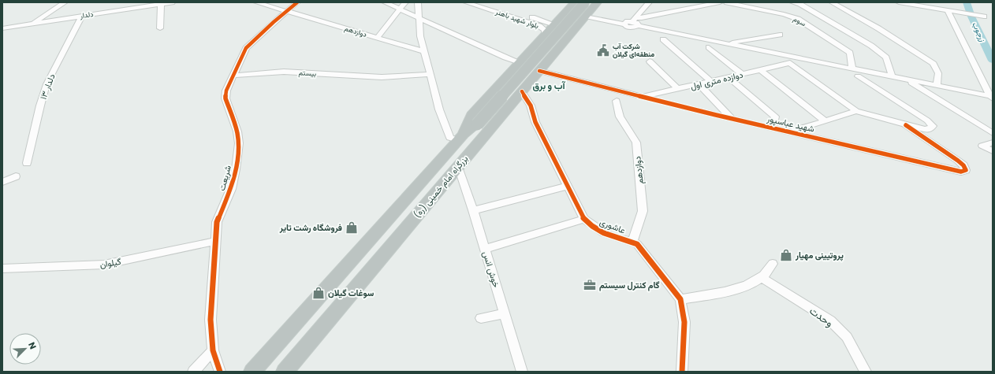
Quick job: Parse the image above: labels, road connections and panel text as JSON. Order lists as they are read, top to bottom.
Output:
{
  "streets": {
    "highway": ["بزرگراه امام خمینی (ره)"],
    "street": [
      "دلدار",
      "بلوار شهید باهنر",
      "سوم",
      "دوازدهم",
      "بیستم",
      "دوازده متری اول",
      "دلدار ۱۳",
      "شهید عباسپور",
      "شریعت",
      "عاشوری",
      "گیلوان",
      "خوش انس",
      "وحدت"
    ]
  },
  "crossings": [
    ["دلدار", "دلدار ۱۳"],
    ["بلوار شهید باهنر", "بزرگراه امام خمینی (ره)"],
    ["دوازدهم", "شریعت"],
    ["دوازدهم", "عاشوری"],
    ["بیستم", "شریعت"],
    ["دوازده متری اول", "شهید عباسپور"],
    ["شهید عباسپور", "بزرگراه امام خمینی (ره)"],
    ["شریعت", "گیلوان"],
    ["بزرگراه امام خمینی (ره)", "عاشوری"],
    ["بزرگراه امام خمینی (ره)", "خوش انس"]
  ],
  "districts": ["آب و برق"],
  "water": ["زرجوب"],
  "places": {
    "public building": ["شرکت آب منطقه‌ای گیلان"],
    "shop": ["فروشگاه رشت تاير", "پروتیینی مهیار", "سوغات گیلان"],
    "office": ["گام کنترل سیستم"]
  },
  "north": "top right"
}
